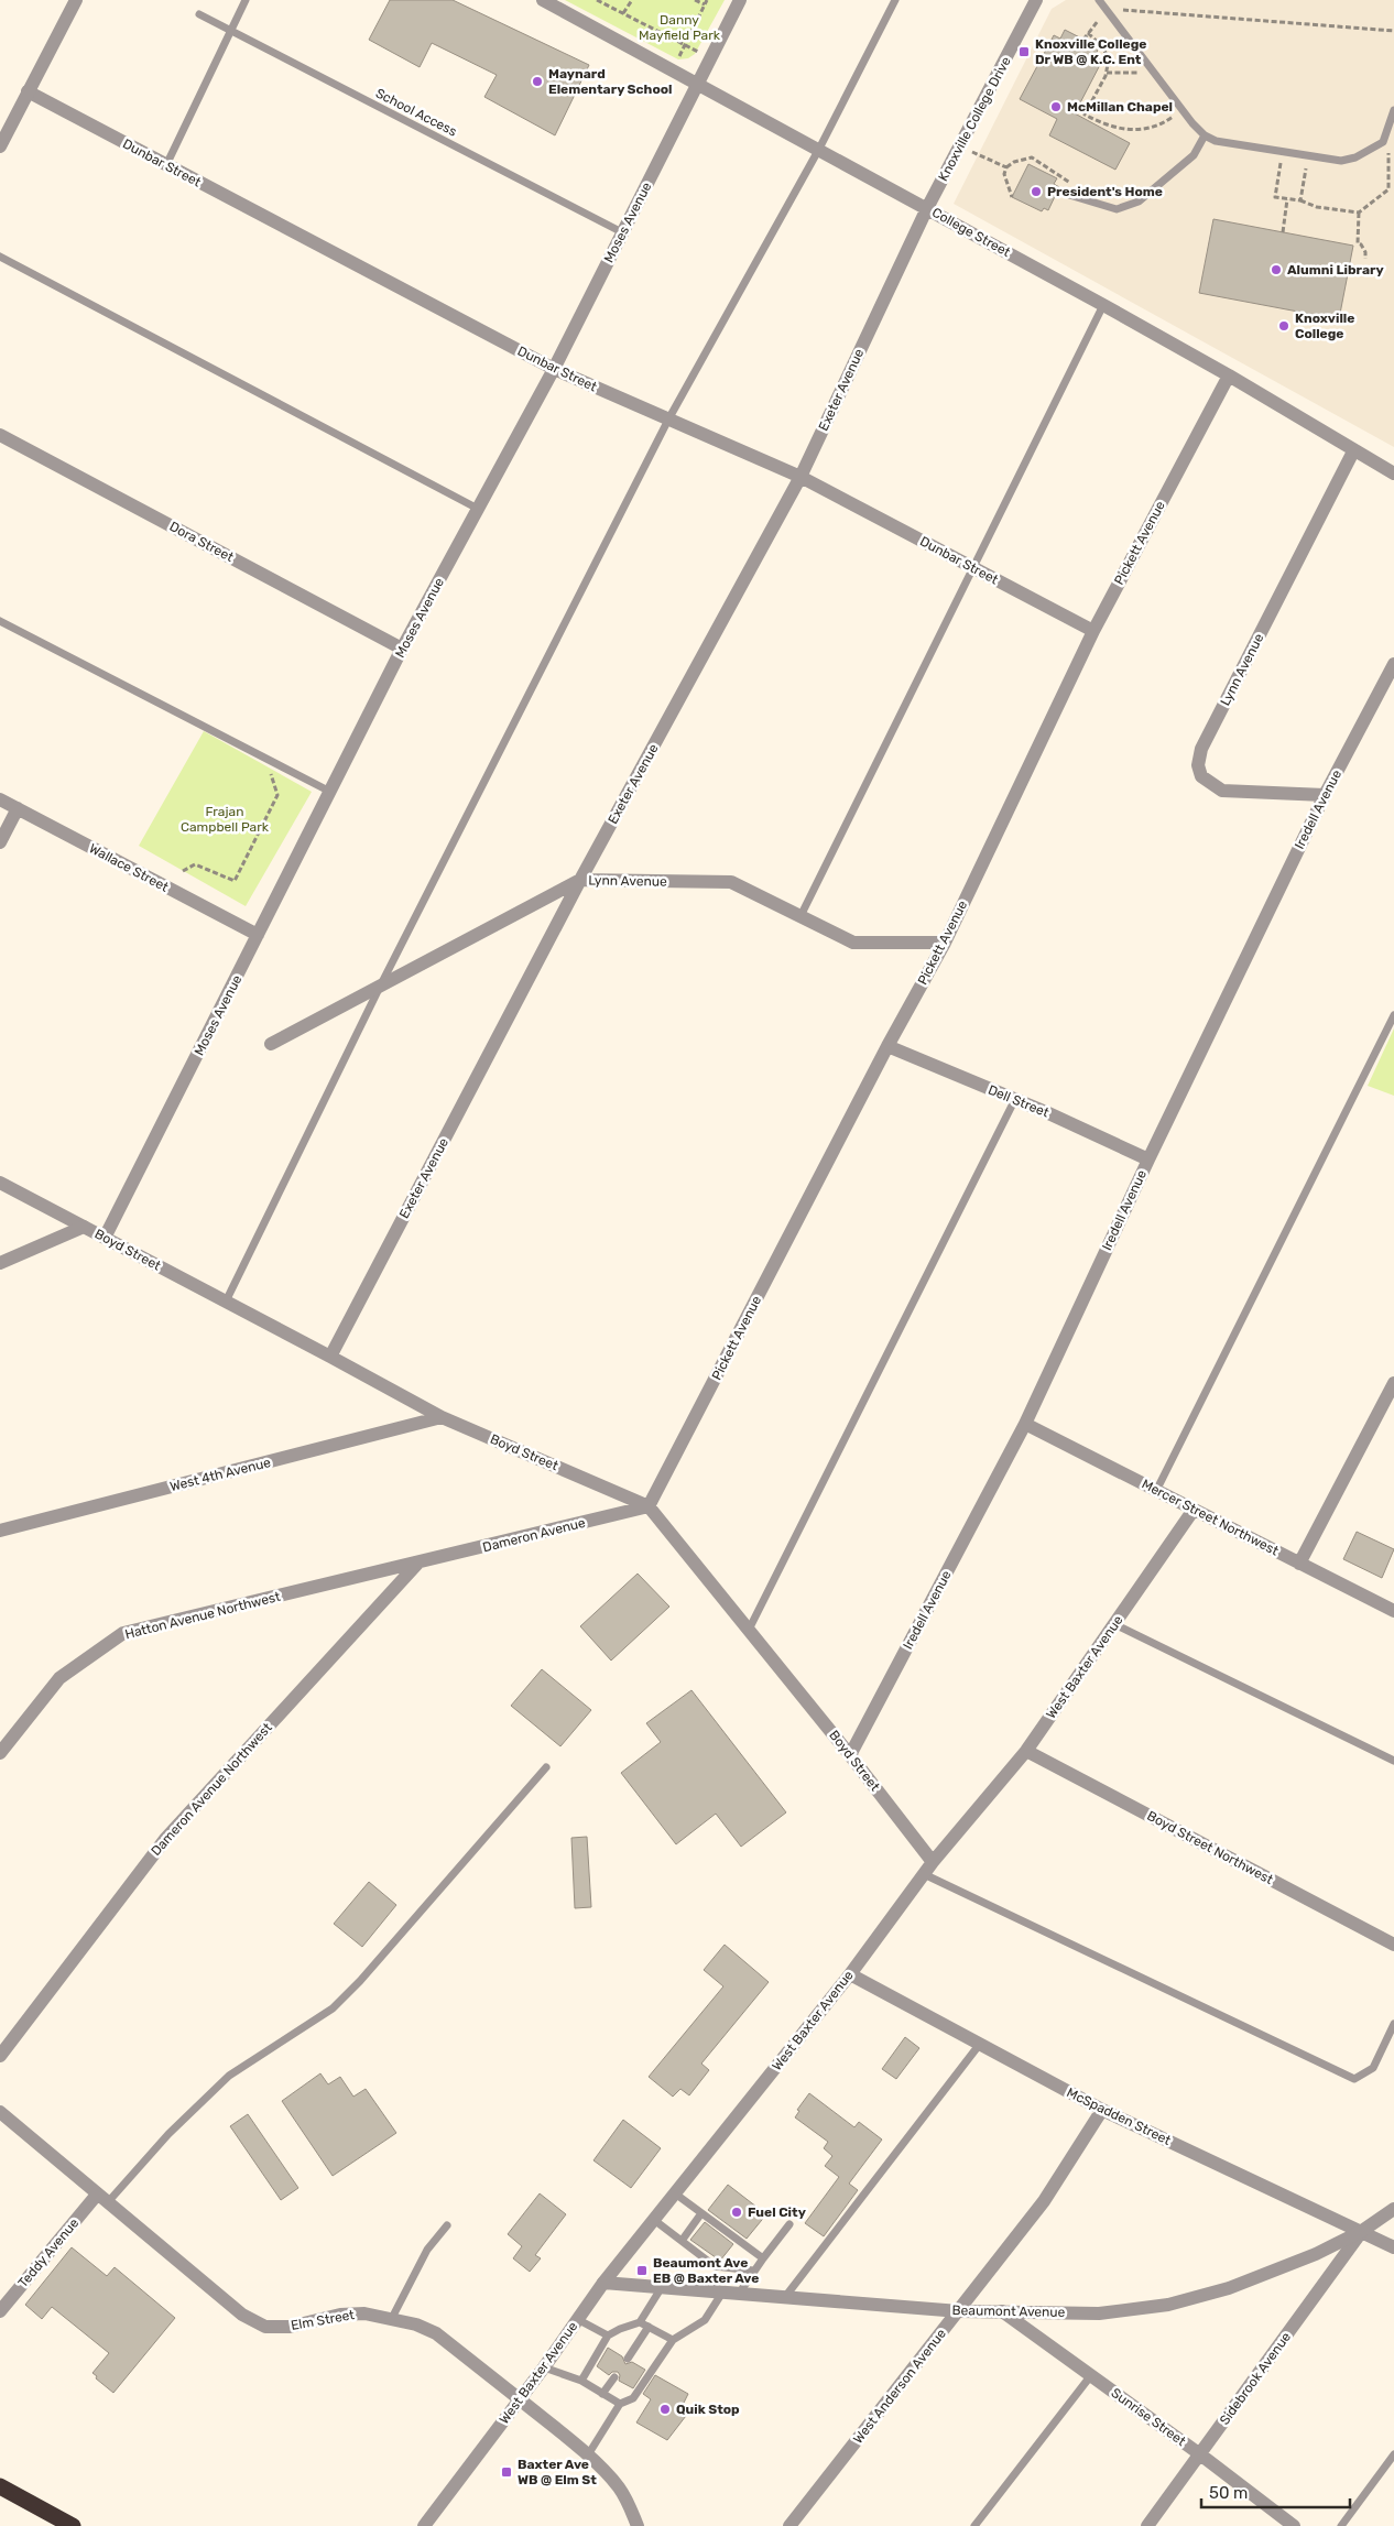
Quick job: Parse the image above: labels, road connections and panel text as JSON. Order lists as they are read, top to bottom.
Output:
{
  "streets": {
    "street": [
      "Knoxville College Drive",
      "Dunbar Street",
      "Moses Avenue",
      "College Street",
      "Exeter Avenue",
      "Dora Street",
      "Pickett Avenue",
      "Lynn Avenue",
      "Iredell Avenue",
      "Wallace Street",
      "Dell Street",
      "Boyd Street",
      "West 4th Avenue",
      "Mercer Street Northwest",
      "Dameron Avenue",
      "Hatton Avenue Northwest",
      "West Baxter Avenue",
      "Dameron Avenue Northwest",
      "Boyd Street Northwest",
      "McSpadden Street",
      "Teddy Avenue",
      "Beaumont Avenue",
      "Elm Street",
      "Sidebrook Avenue",
      "West Anderson Avenue",
      "Sunrise Street"
    ],
    "lane": ["School Access"]
  },
  "crossings": [
    ["School Access", "Moses Avenue"],
    ["Knoxville College Drive", "College Street"],
    ["Knoxville College Drive", "Exeter Avenue"],
    ["Dunbar Street", "Moses Avenue"],
    ["Dunbar Street", "Exeter Avenue"],
    ["Dunbar Street", "Pickett Avenue"],
    ["Moses Avenue", "College Street"],
    ["Moses Avenue", "Dora Street"],
    ["Moses Avenue", "Wallace Street"],
    ["Moses Avenue", "Boyd Street"],
    ["College Street", "Exeter Avenue"],
    ["College Street", "Pickett Avenue"],
    ["College Street", "Lynn Avenue"],
    ["Exeter Avenue", "Lynn Avenue"],
    ["Exeter Avenue", "Boyd Street"],
    ["Pickett Avenue", "Lynn Avenue"],
    ["Pickett Avenue", "Dell Street"],
    ["Pickett Avenue", "Boyd Street"],
    ["Pickett Avenue", "Dameron Avenue"],
    ["Lynn Avenue", "Iredell Avenue"],
    ["Iredell Avenue", "Dell Street"],
    ["Iredell Avenue", "Boyd Street"],
    ["Iredell Avenue", "Mercer Street Northwest"],
    ["Boyd Street", "West 4th Avenue"],
    ["Boyd Street", "Dameron Avenue"],
    ["Boyd Street", "West Baxter Avenue"],
    ["Mercer Street Northwest", "West Baxter Avenue"],
    ["Dameron Avenue", "Hatton Avenue Northwest"],
    ["Dameron Avenue", "Dameron Avenue Northwest"],
    ["Hatton Avenue Northwest", "Dameron Avenue Northwest"],
    ["West Baxter Avenue", "Boyd Street Northwest"],
    ["West Baxter Avenue", "McSpadden Street"],
    ["West Baxter Avenue", "Beaumont Avenue"],
    ["West Baxter Avenue", "Elm Street"],
    ["McSpadden Street", "Beaumont Avenue"],
    ["McSpadden Street", "Sidebrook Avenue"],
    ["McSpadden Street", "West Anderson Avenue"],
    ["Teddy Avenue", "Elm Street"],
    ["Beaumont Avenue", "Sidebrook Avenue"],
    ["Beaumont Avenue", "West Anderson Avenue"],
    ["Beaumont Avenue", "Sunrise Street"],
    ["Sidebrook Avenue", "Sunrise Street"]
  ],
  "parks": ["Danny Mayfield Park", "Frajan Campbell Park"],
  "places": {
    "transit": ["Knoxville College Dr WB @ K.C. Ent", "Beaumont Ave EB @ Baxter Ave", "Baxter Ave WB @ Elm St"],
    "other": [
      "Maynard Elementary School",
      "McMillan Chapel",
      "President's Home",
      "Alumni Library",
      "Knoxville College",
      "Fuel City",
      "Quik Stop"
    ]
  },
  "scale_bar": "50 m"
}
